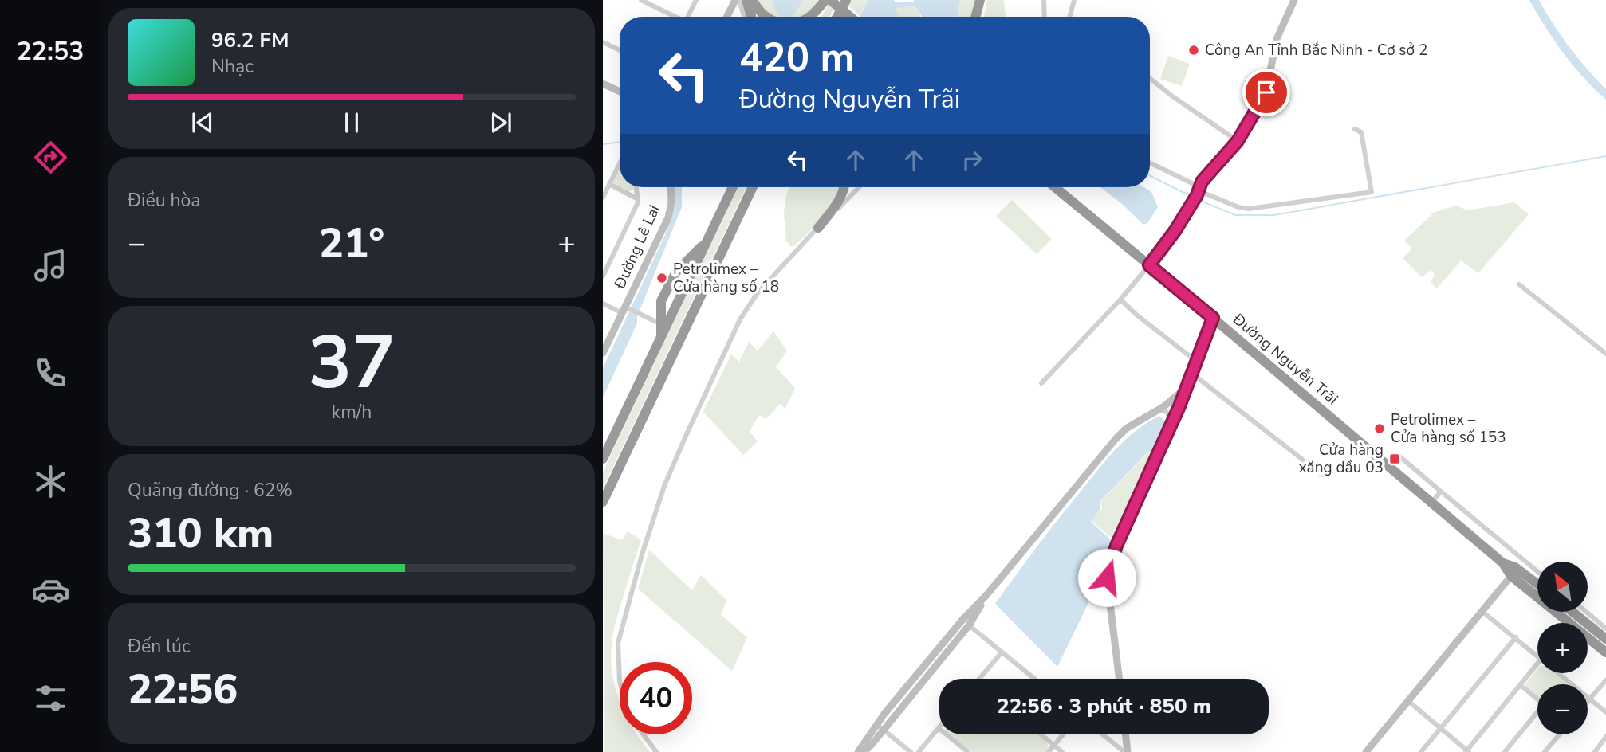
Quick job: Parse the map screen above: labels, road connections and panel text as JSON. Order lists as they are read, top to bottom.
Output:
{
  "streets": {
    "highway": ["Đường Nguyễn Trãi"],
    "street": ["Đường Lê Lai"]
  },
  "places": {
    "other": ["Công An Tỉnh Bắc Ninh - Cơ sở 2", "Petrolimex – Cửa hàng số 18", "Petrolimex – Cửa hàng số 153"],
    "transit": ["Cửa hàng xăng dầu 03"]
  },
  "north": "top left",
  "page": {
    "tabs": "22:53",
    "turn": ["420 m", "Đường Nguyễn Trãi"],
    "song": ["96.2 FM", "Nhạc"],
    "tile": [
      "Điều hòa",
      ["37", "km/h"],
      ["Quãng đường · 62%", "310 km"],
      ["Đến lúc", "22:56"]
    ],
    "heat": ["−", "21°", "+"],
    "map_buttons": ["+", "−"],
    "limit": "40",
    "trip": "22:56 · 3 phút · 850 m"
  }
}
